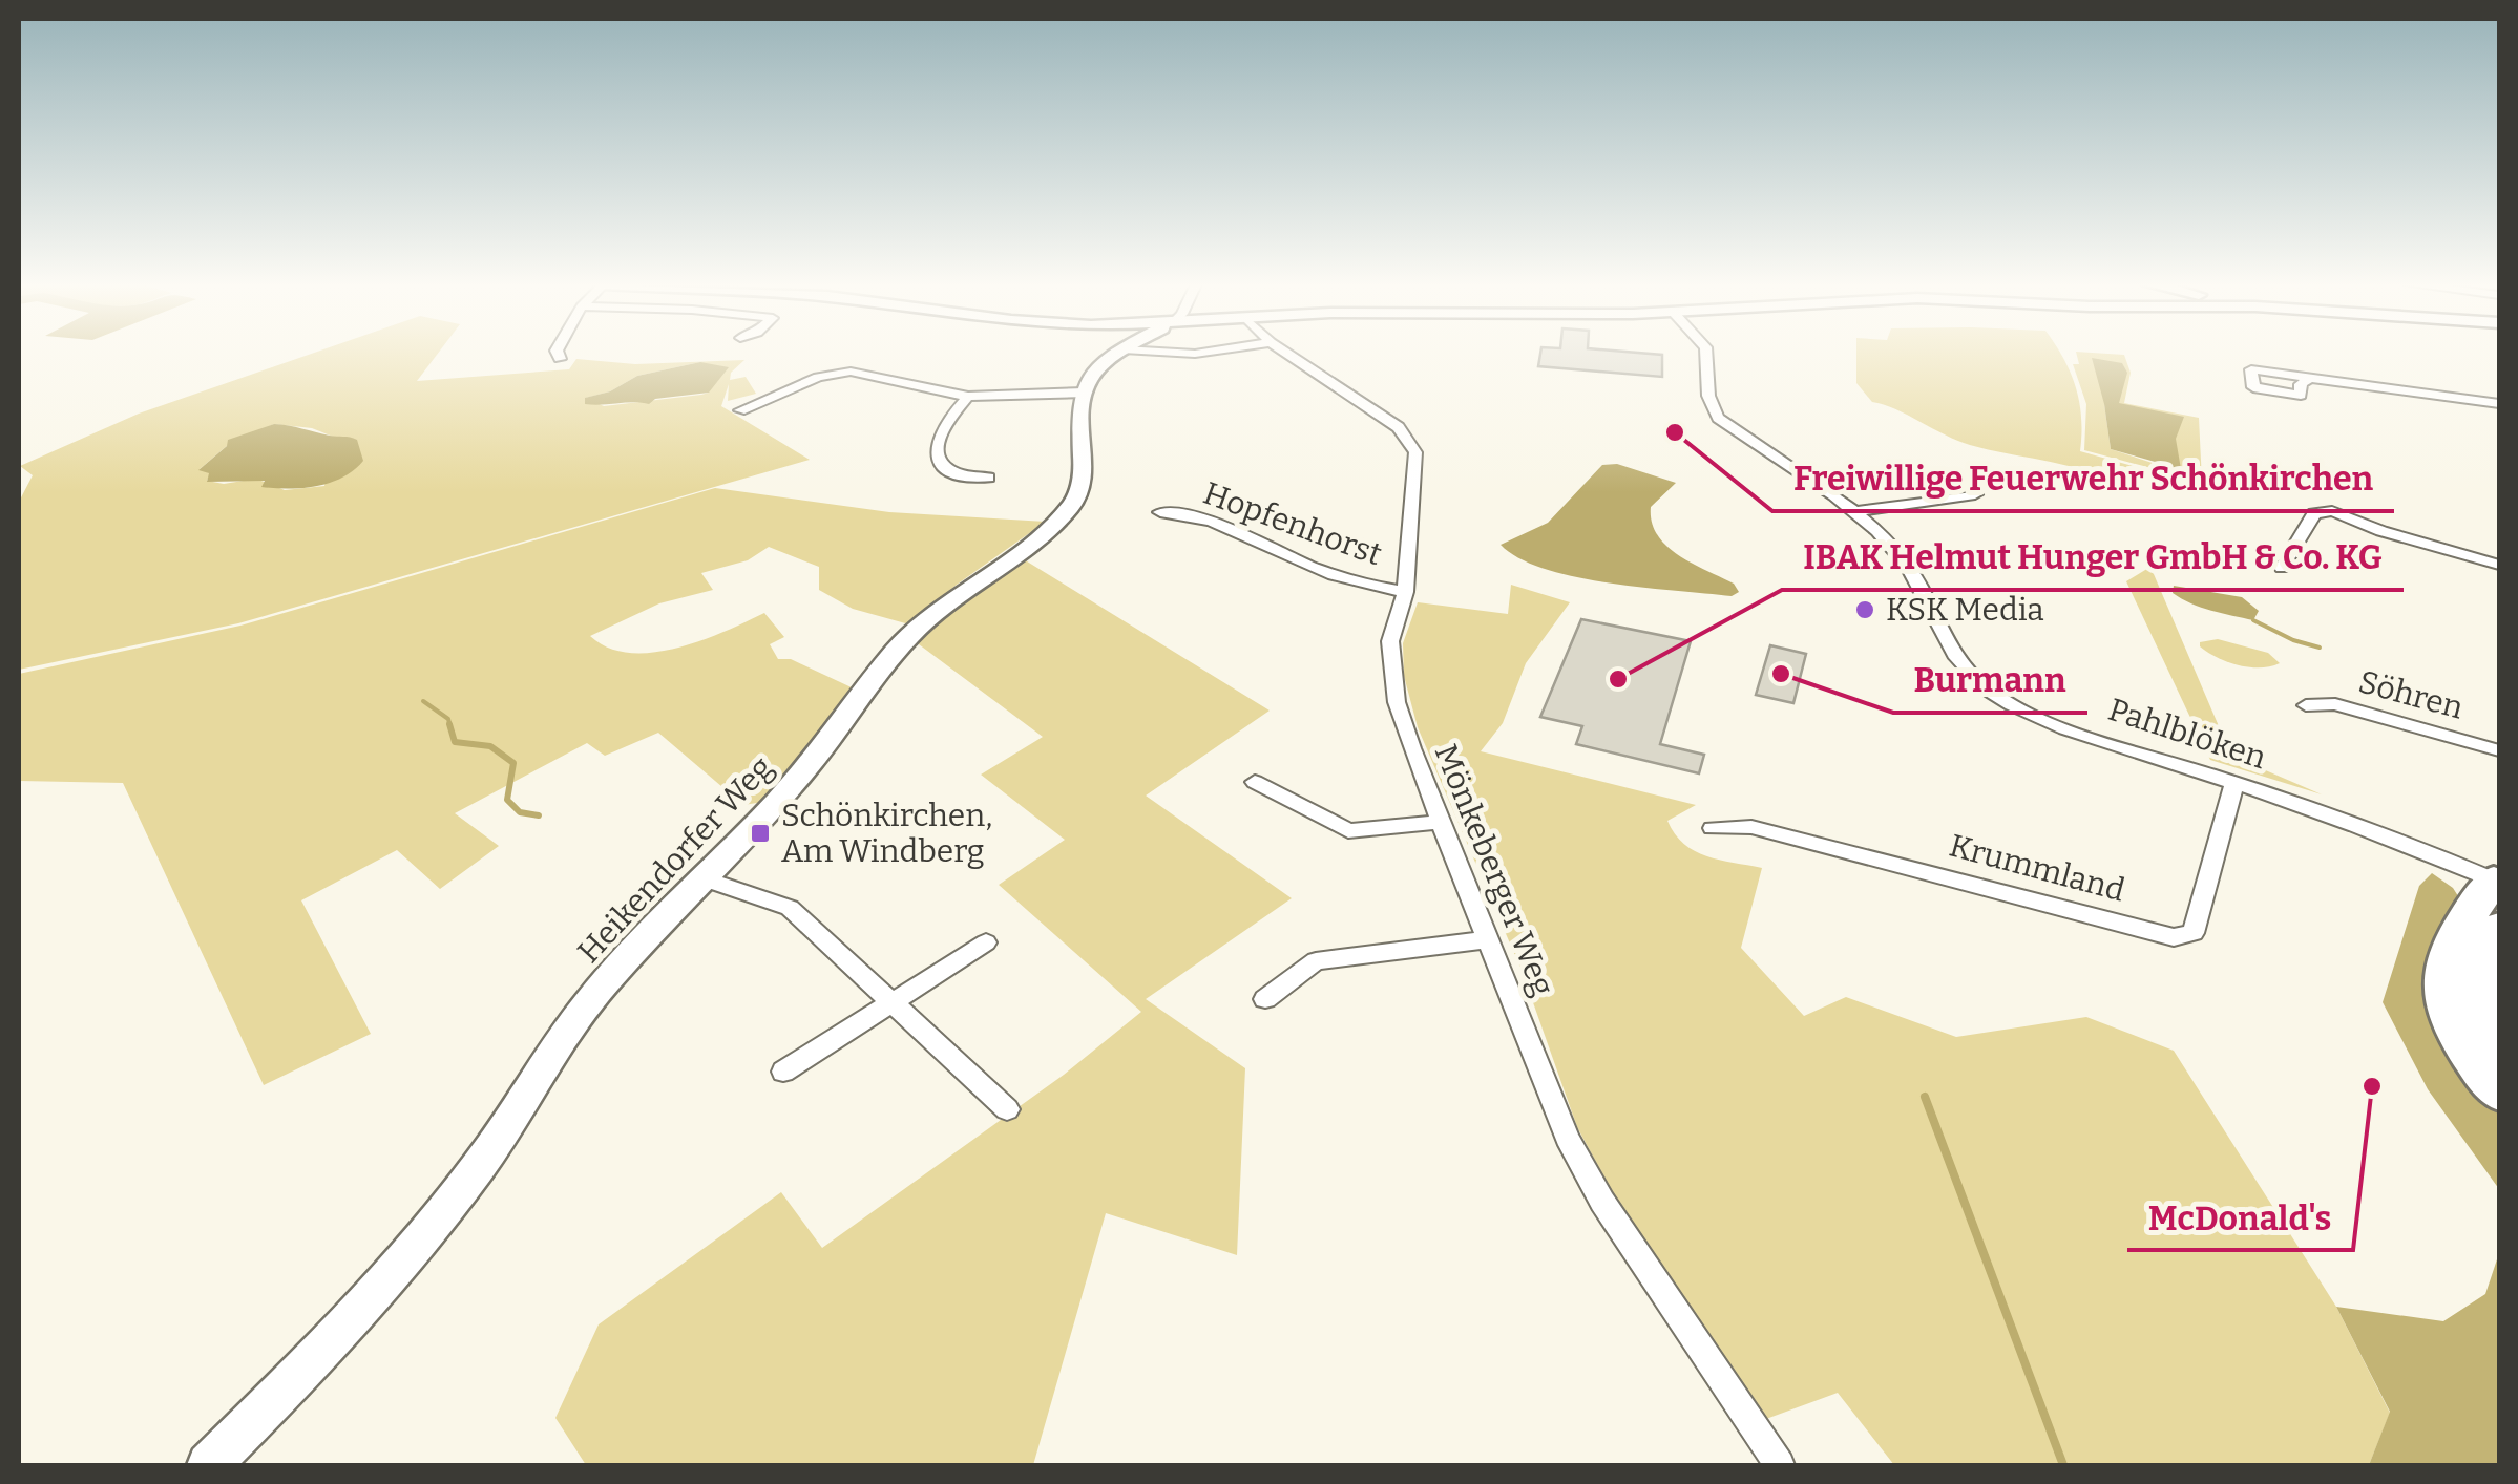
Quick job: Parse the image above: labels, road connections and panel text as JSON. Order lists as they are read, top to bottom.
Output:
{
  "streets": {
    "main road": ["Heikendorfer Weg"],
    "street": [
      "Hopfenhorst",
      "Söhren",
      "Pahlblöken",
      "Krummland",
      "Mönkeberger Weg"
    ]
  },
  "crossings": [
    ["Hopfenhorst", "Mönkeberger Weg"],
    ["Pahlblöken", "Krummland"]
  ],
  "places": {
    "other": [
      "Freiwillige Feuerwehr Schönkirchen",
      "KSK Media",
      "Burmann",
      "IBAK Helmut Hunger GmbH & Co. KG",
      "McDonald's"
    ],
    "transit": ["Schönkirchen, Am Windberg"]
  }
}
